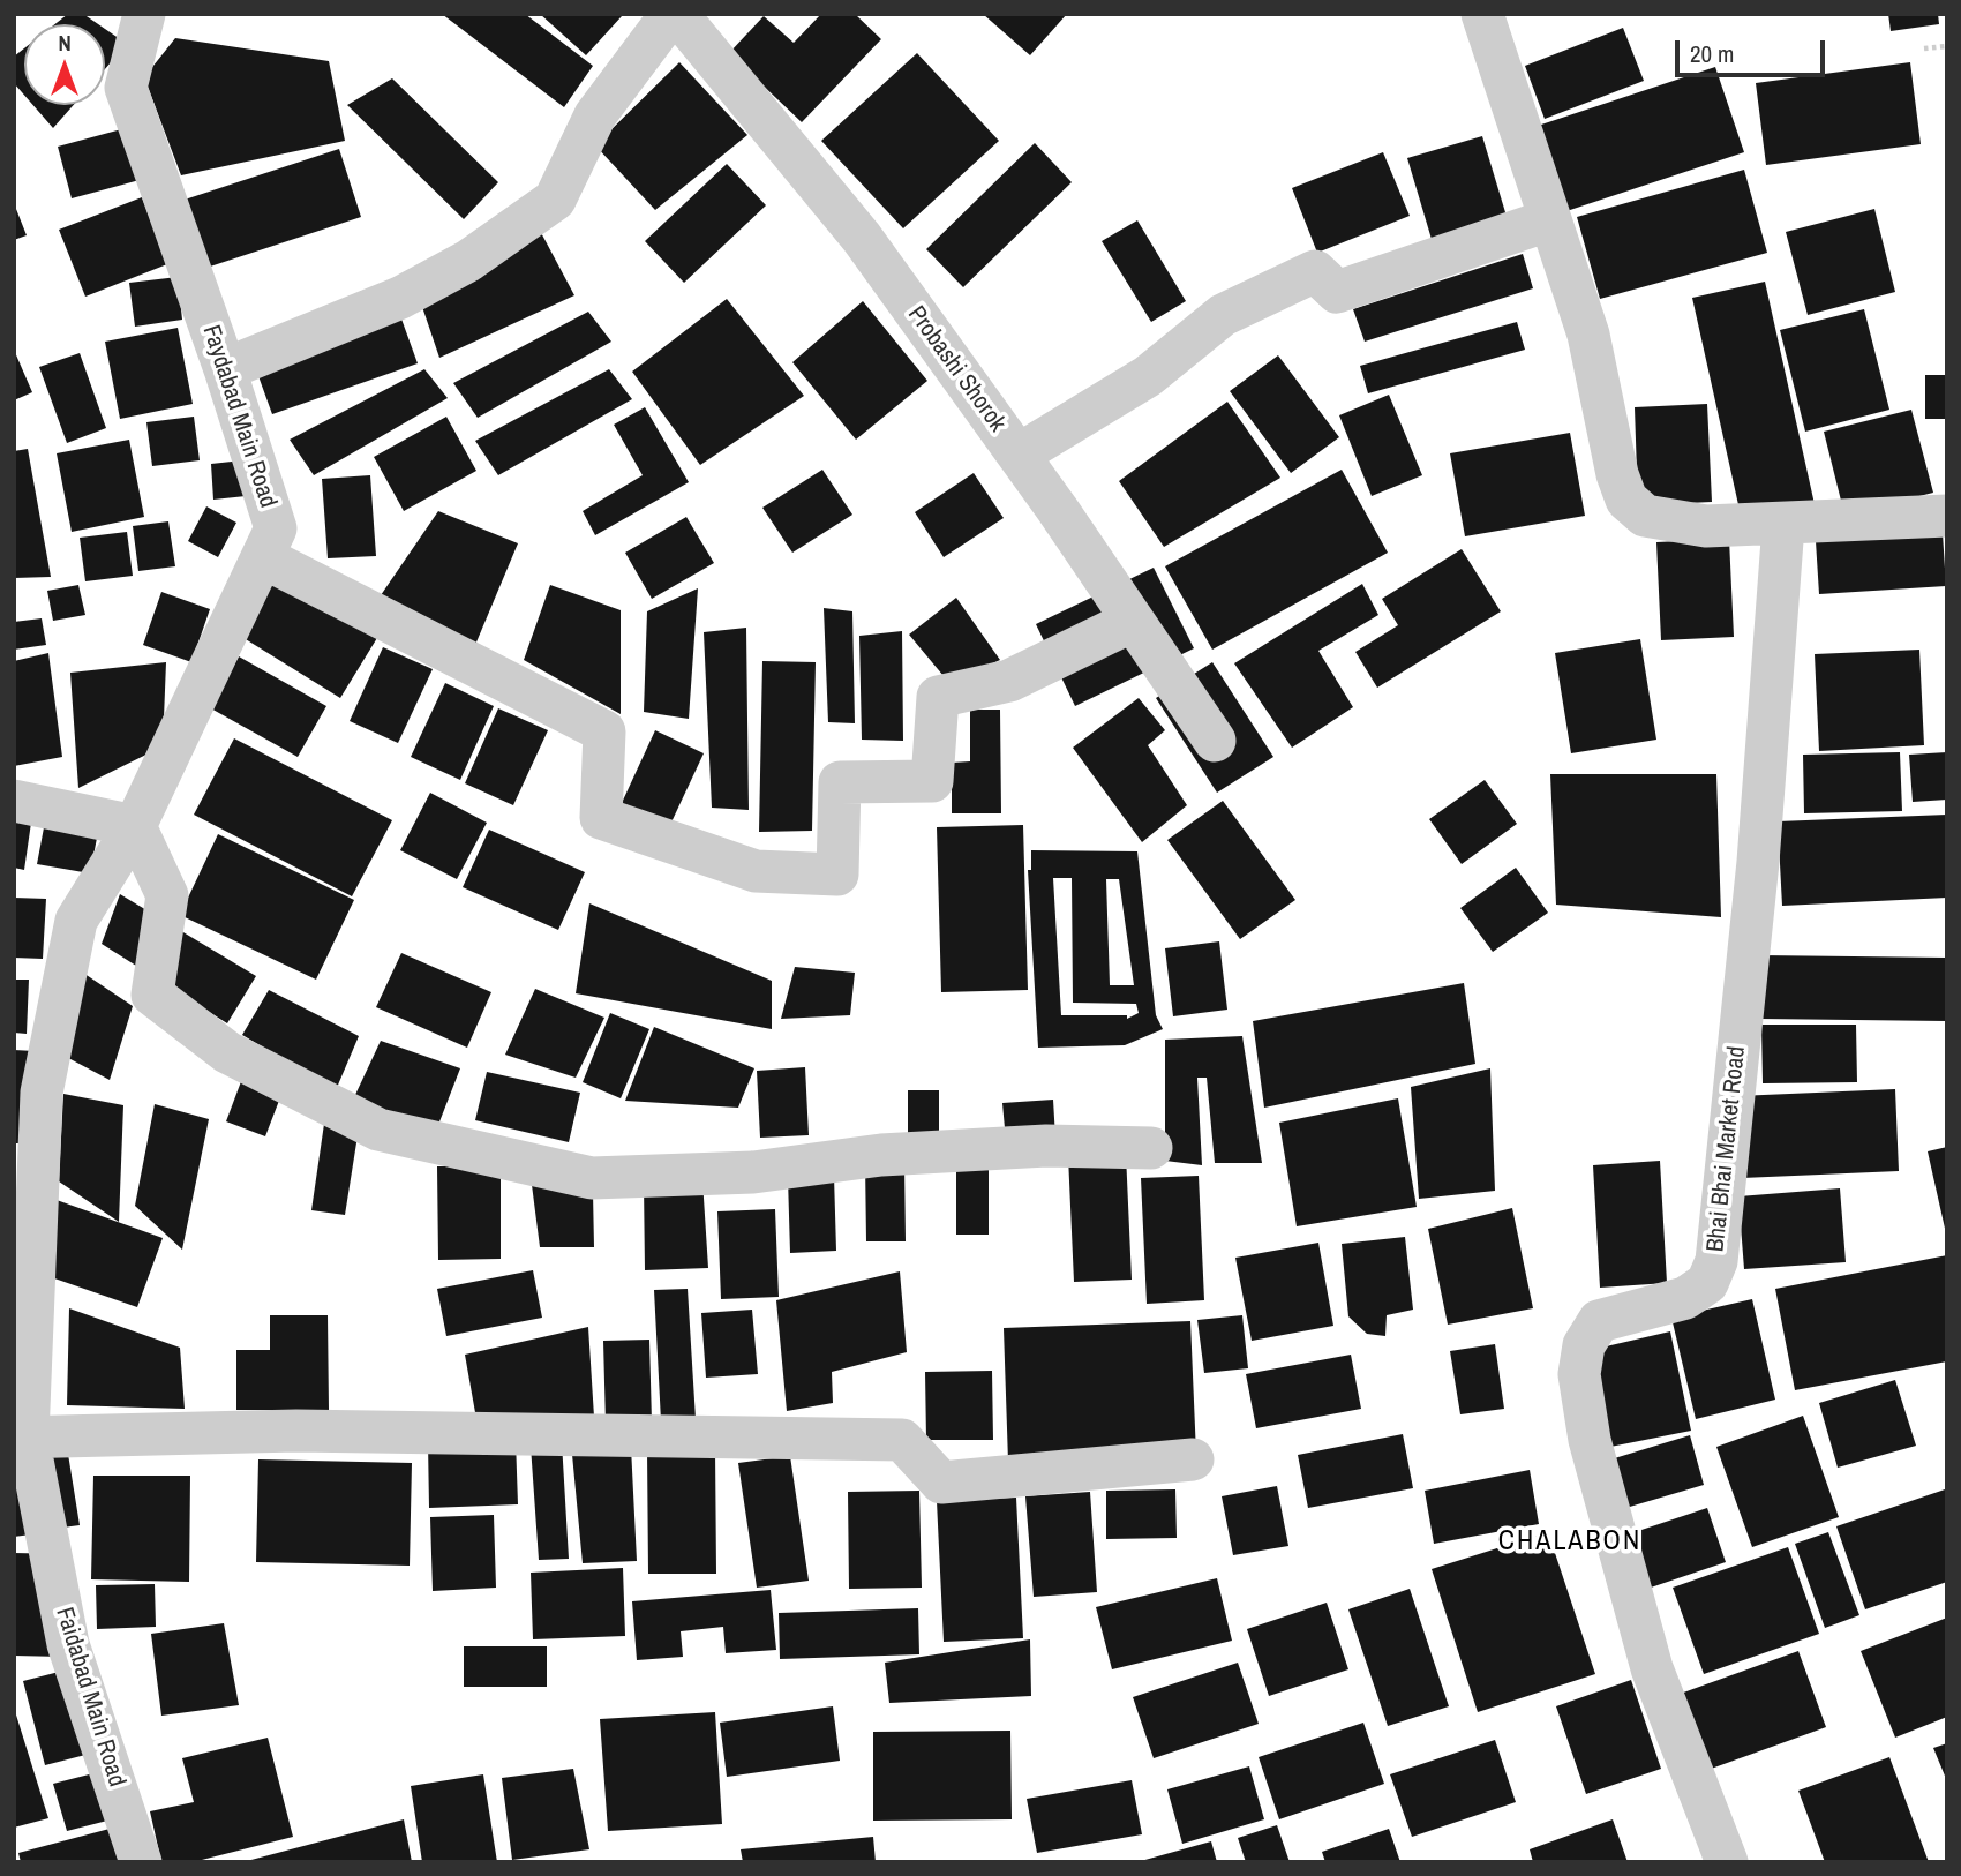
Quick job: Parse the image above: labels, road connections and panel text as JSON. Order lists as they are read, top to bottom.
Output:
{
  "streets": {
    "street": [
      "Probashi Shorok",
      "Faydabad Main Road",
      "Bhai Bhai Market Road",
      "Faidabad Main Road"
    ]
  },
  "crossings": [
    ["Faydabad Main Road", "Faidabad Main Road"]
  ],
  "districts": ["CHALABON"],
  "scale_bar": "20 m",
  "north": "top"
}
